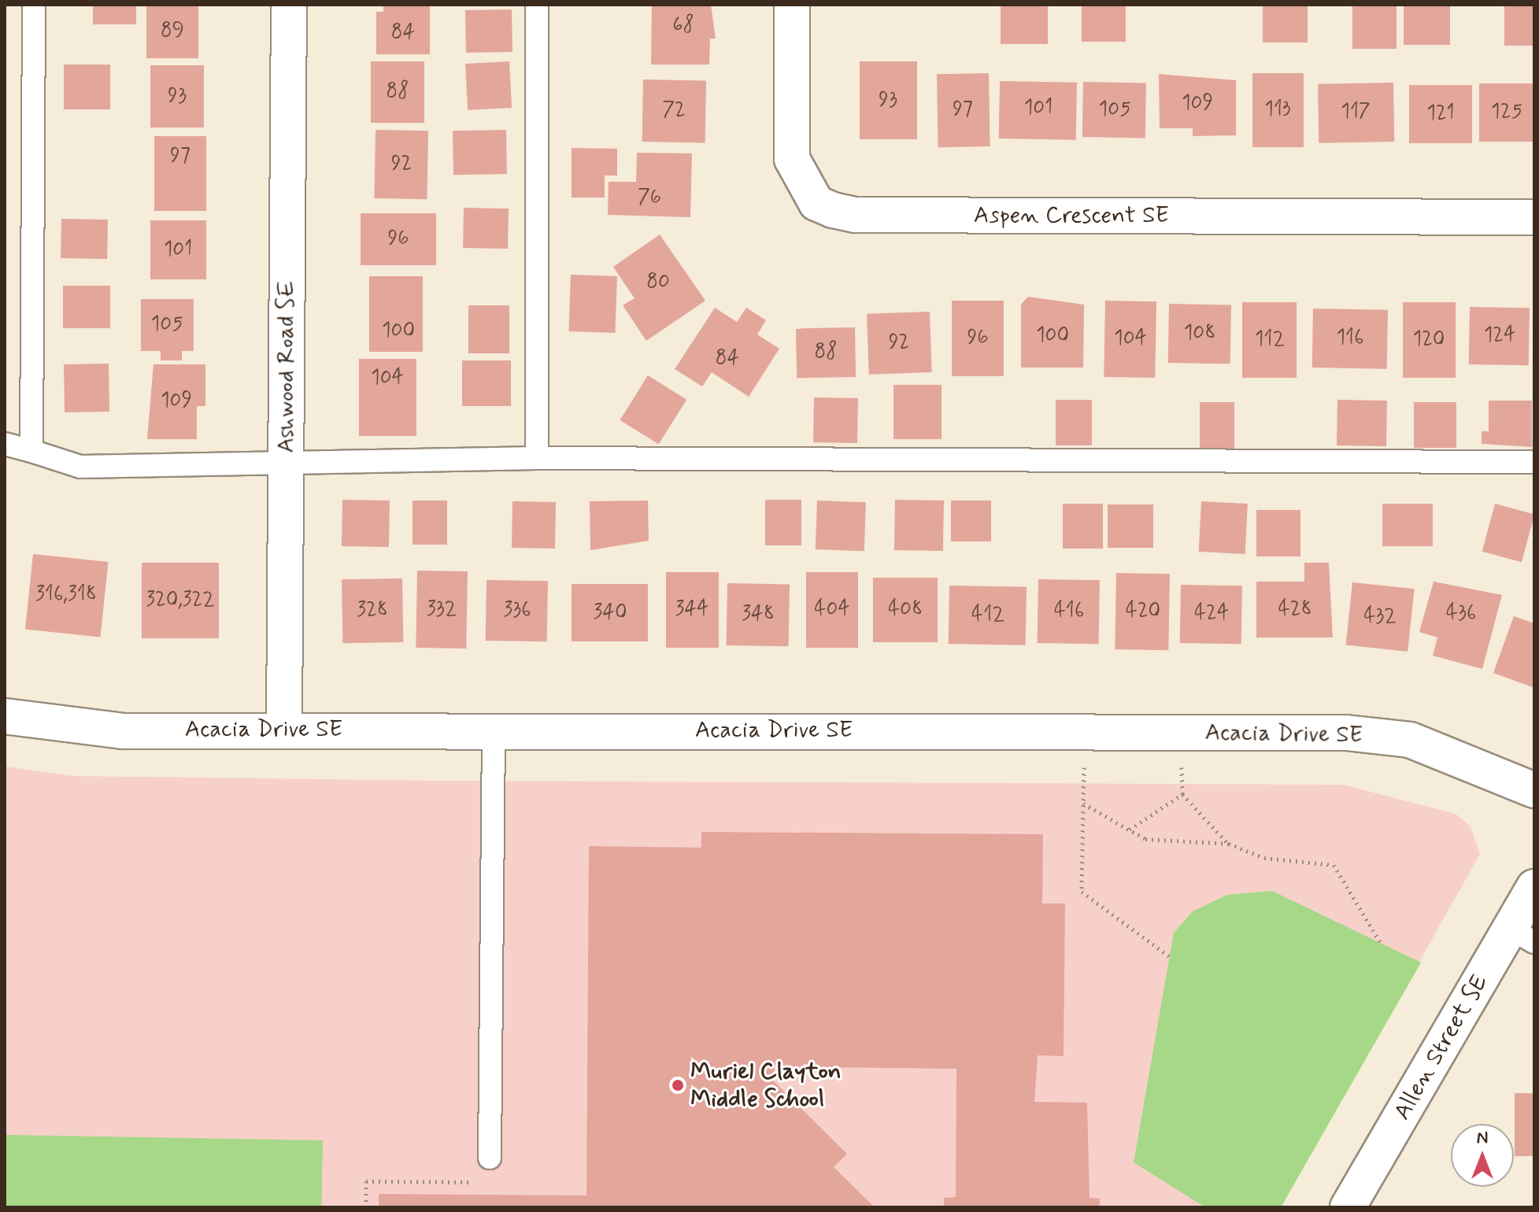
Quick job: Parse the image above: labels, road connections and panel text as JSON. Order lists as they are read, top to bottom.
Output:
{
  "streets": {
    "street": [
      "Aspen Crescent SE",
      "Ashwood Road SE",
      "Acacia Drive SE",
      "Allen Street SE"
    ]
  },
  "crossings": [
    ["Ashwood Road SE", "Acacia Drive SE"]
  ],
  "places": ["Muriel Clayton Middle School"],
  "house_numbers": [
    "68",
    "89",
    "84",
    "88",
    "93",
    "93",
    "109",
    "101",
    "97",
    "105",
    "113",
    "72",
    "117",
    "125",
    "121",
    "97",
    "92",
    "76",
    "96",
    "101",
    "80",
    "105",
    "100",
    "108",
    "100",
    "124",
    "96",
    "116",
    "104",
    "112",
    "120",
    "92",
    "88",
    "84",
    "104",
    "109",
    "316,318",
    "320,322",
    "332",
    "344",
    "404",
    "408",
    "428",
    "328",
    "336",
    "416",
    "420",
    "340",
    "424",
    "436",
    "348",
    "412",
    "432"
  ],
  "north": "top"
}
